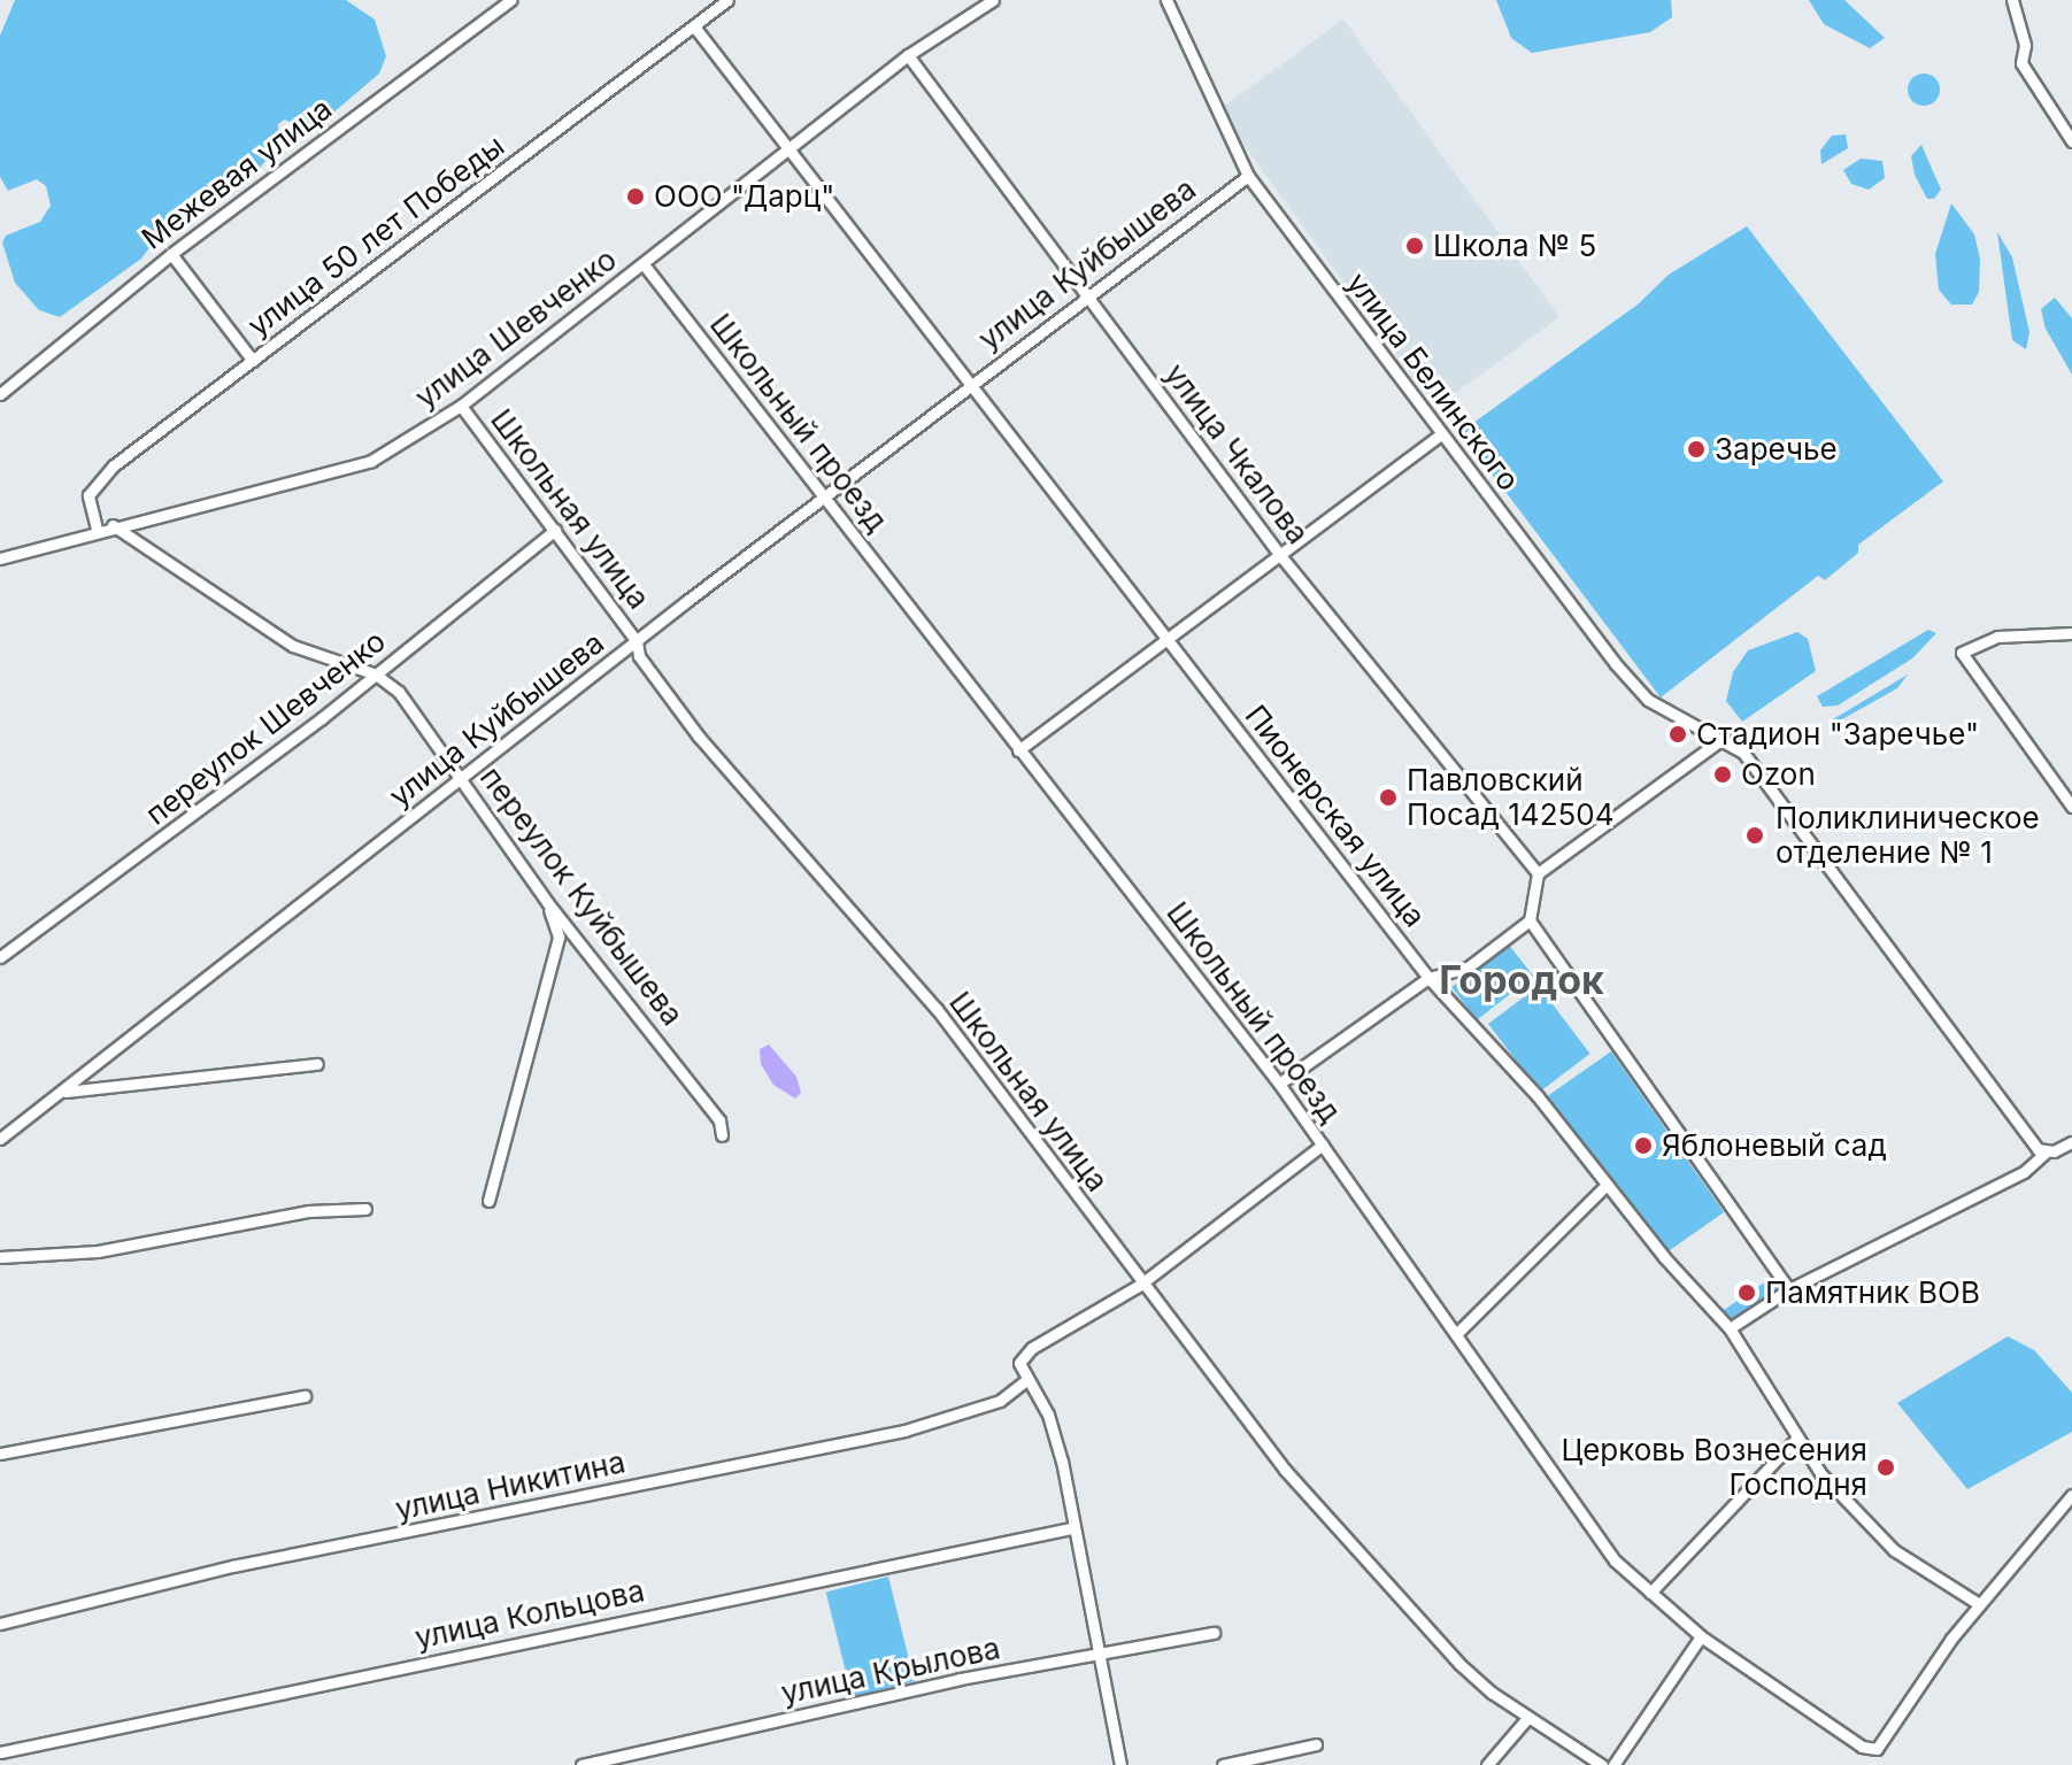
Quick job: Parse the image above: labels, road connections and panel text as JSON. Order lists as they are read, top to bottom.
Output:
{
  "streets": {
    "street": [
      "Межевая улица",
      "улица 50 лет Победы",
      "улица Куйбышева",
      "улица Шевченко",
      "улица Белинского",
      "Школьный проезд",
      "улица Чкалова",
      "Школьная улица",
      "переулок Шевченко",
      "Пионерская улица",
      "переулок Куйбышева",
      "улица Никитина",
      "улица Кольцова",
      "улица Крылова"
    ]
  },
  "crossings": [
    ["улица 50 лет Победы", "улица Шевченко"],
    ["улица 50 лет Победы", "Пионерская улица"],
    ["улица Куйбышева", "улица Белинского"],
    ["улица Куйбышева", "Школьный проезд"],
    ["улица Куйбышева", "улица Чкалова"],
    ["улица Куйбышева", "Школьная улица"],
    ["улица Куйбышева", "Пионерская улица"],
    ["улица Куйбышева", "переулок Куйбышева"],
    ["улица Шевченко", "Школьный проезд"],
    ["улица Шевченко", "улица Чкалова"],
    ["улица Шевченко", "Школьная улица"],
    ["улица Шевченко", "Пионерская улица"],
    ["улица Шевченко", "переулок Куйбышева"],
    ["Школьный проезд", "Пионерская улица"],
    ["Школьная улица", "переулок Шевченко"],
    ["переулок Шевченко", "переулок Куйбышева"]
  ],
  "districts": ["Городок"],
  "places": [
    "ООО \"Дарц\"",
    "Школа № 5",
    "Заречье",
    "Стадион \"Заречье\"",
    "Ozon",
    "Павловский Посад 142504",
    "Поликлиническое отделение № 1",
    "Яблоневый сад",
    "Памятник ВОВ",
    "Церковь Вознесения Господня"
  ]
}
